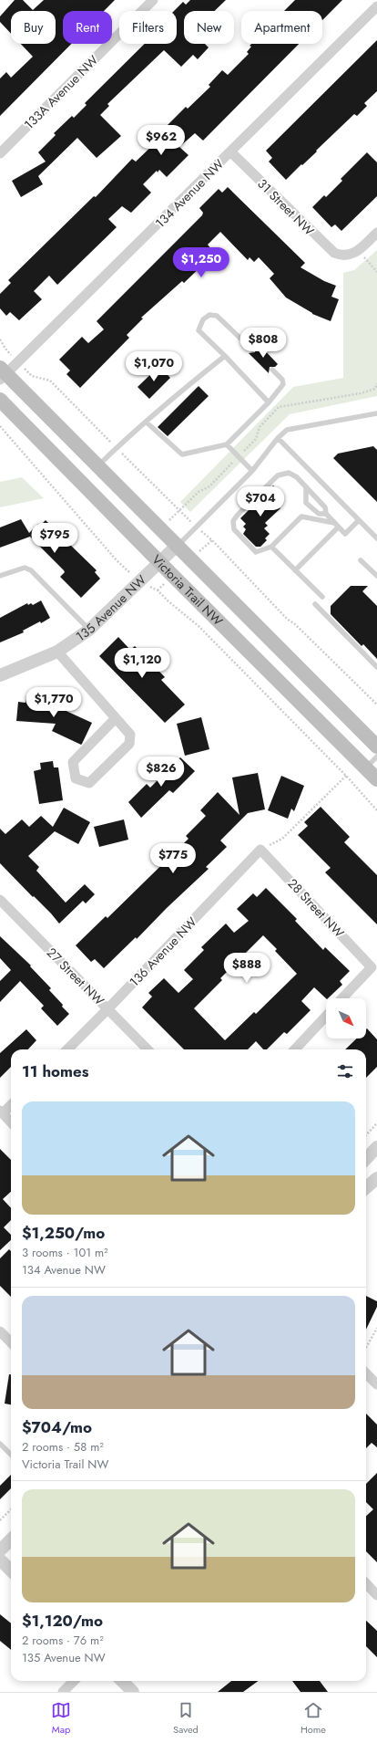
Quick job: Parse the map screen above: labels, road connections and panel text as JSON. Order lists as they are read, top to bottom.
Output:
{
  "streets": {
    "main road": ["Victoria Trail NW"],
    "street": [
      "133A Avenue NW",
      "134 Avenue NW",
      "31 Street NW",
      "135 Avenue NW",
      "28 Street NW",
      "136 Avenue NW",
      "27 Street NW"
    ]
  },
  "crossings": [
    ["134 Avenue NW", "31 Street NW"],
    ["134 Avenue NW", "Victoria Trail NW"],
    ["Victoria Trail NW", "135 Avenue NW"],
    ["28 Street NW", "136 Avenue NW"],
    ["136 Avenue NW", "27 Street NW"]
  ],
  "north": "bottom right",
  "page": {
    "chip": [
      "Buy",
      "Rent",
      "Filters",
      "New",
      "Apartment"
    ],
    "price": [
      "$962",
      "$1,250",
      "$808",
      "$1,070",
      "$704",
      "$795",
      "$1,120",
      "$1,770",
      "$826",
      "$775",
      "$888"
    ],
    "heading": "11 homes",
    "list": [
      {
        "name": "$1,250/mo",
        "note": "3 rooms · 101 m² · 134 Avenue NW"
      },
      {
        "name": "$704/mo",
        "note": "2 rooms · 58 m² · Victoria Trail NW"
      },
      {
        "name": "$1,120/mo",
        "note": "2 rooms · 76 m² · 135 Avenue NW"
      }
    ],
    "tabs": ["Map", "Saved", "Home"]
  }
}
